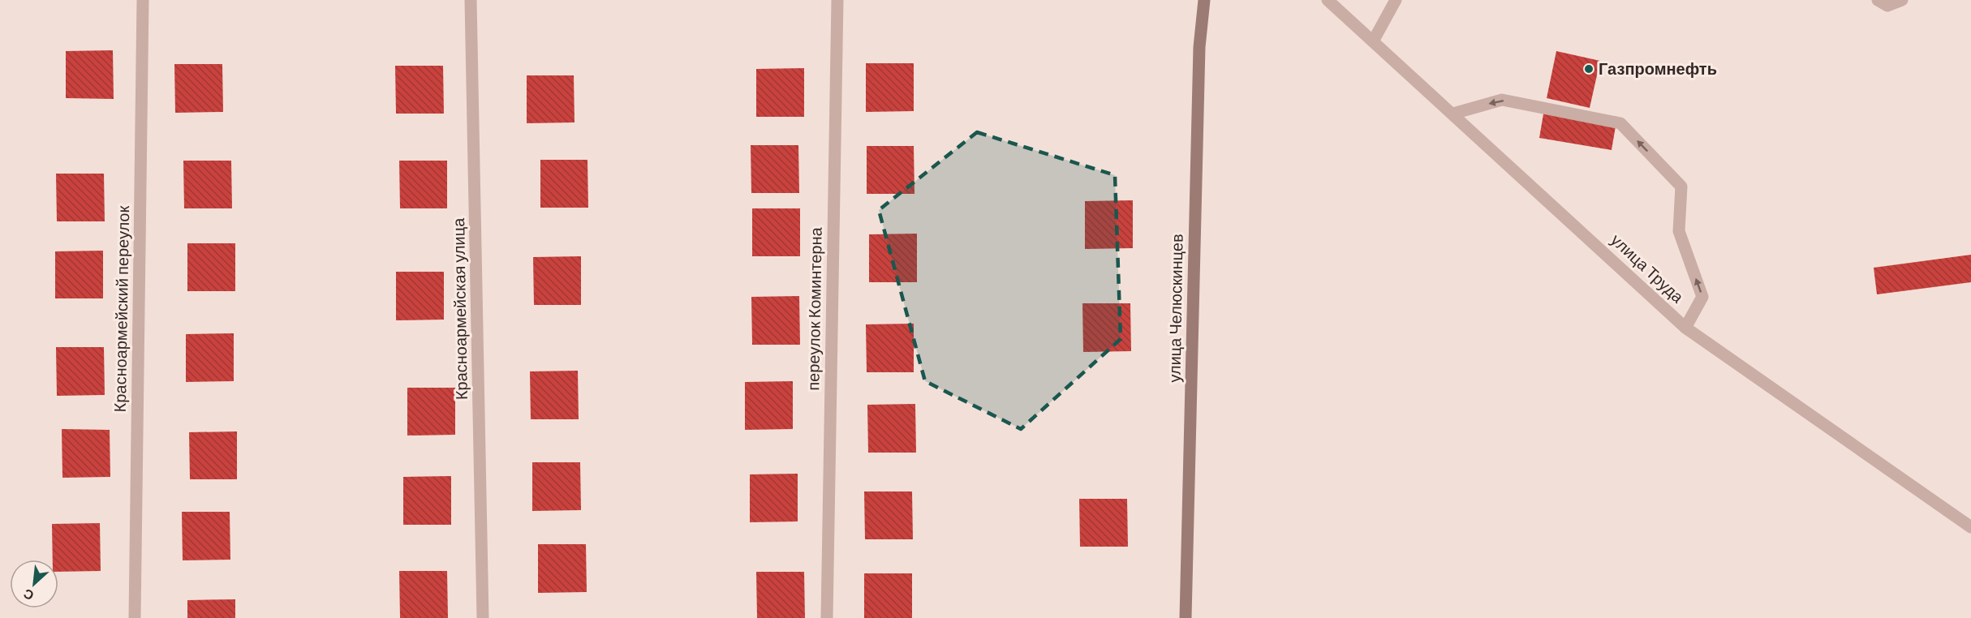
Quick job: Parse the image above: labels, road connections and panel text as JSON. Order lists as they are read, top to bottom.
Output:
{
  "streets": {
    "street": [
      "улица Труда",
      "улица Челюскинцев",
      "Красноармейский переулок",
      "Красноармейская улица",
      "переулок Коминтерна"
    ]
  },
  "places": ["Газпромнефть"],
  "north": "bottom left"
}
